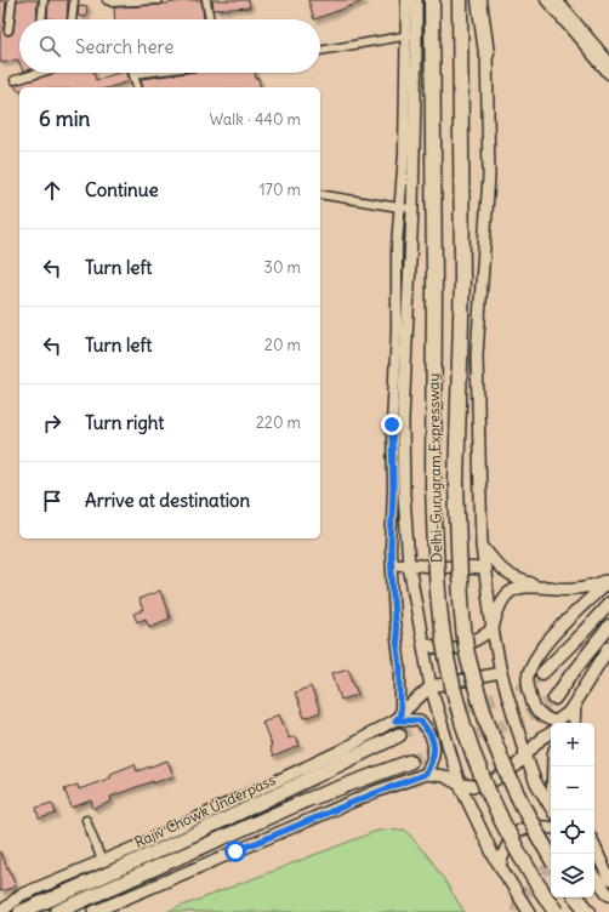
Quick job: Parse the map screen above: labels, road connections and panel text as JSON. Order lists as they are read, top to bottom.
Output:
{
  "streets": {
    "highway": ["Delhi-Gurugram Expressway", "Rajiv Chowk Underpass"]
  },
  "page": {
    "search": "Search here",
    "heading": ["6 min", "Walk · 440 m"],
    "list": [
      ["Continue", "170 m"],
      ["Turn left", "30 m"],
      ["Turn left", "20 m"],
      ["Turn right", "220 m"],
      "Arrive at destination"
    ],
    "map_buttons": ["+", "−"]
  }
}
